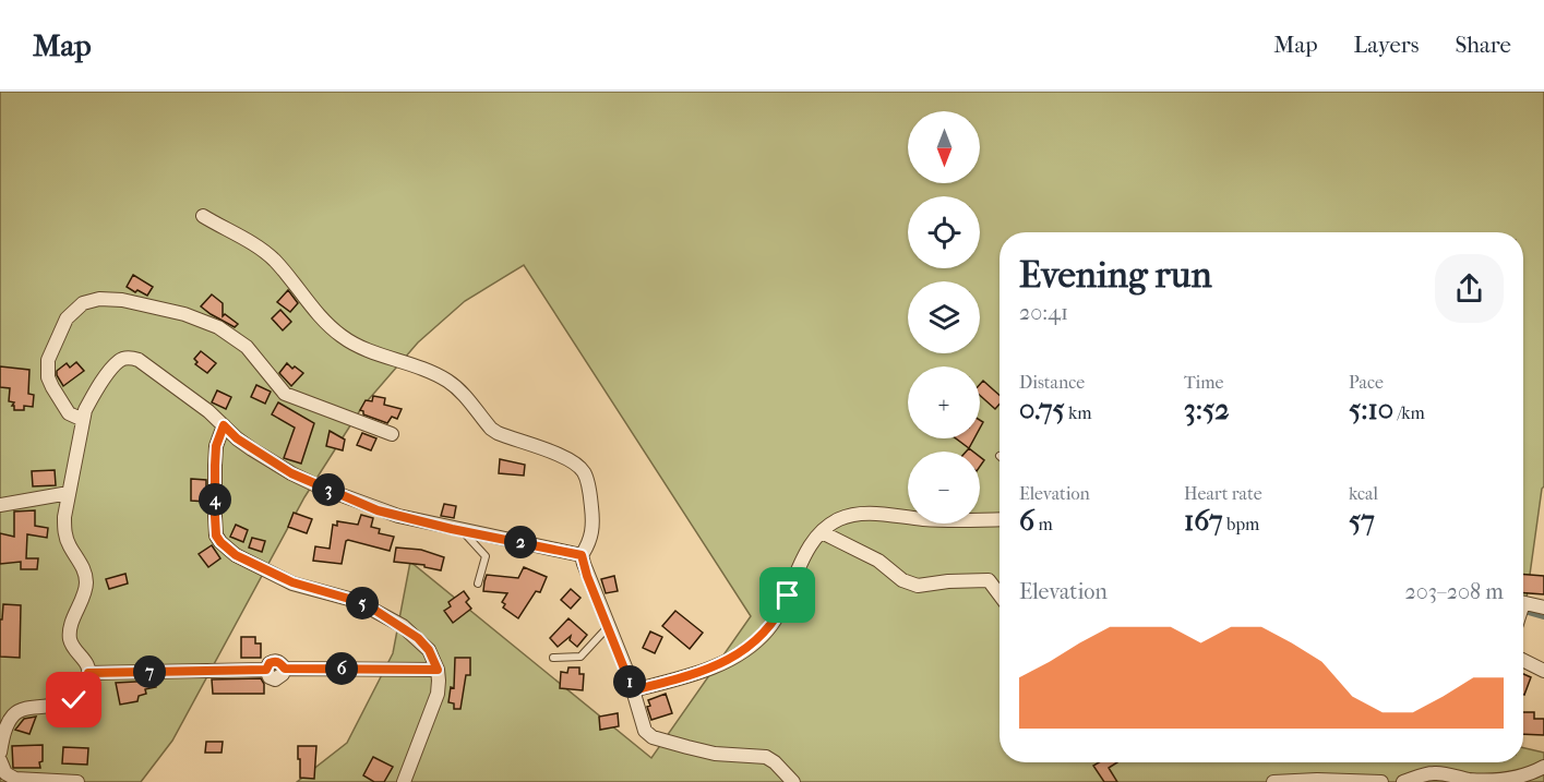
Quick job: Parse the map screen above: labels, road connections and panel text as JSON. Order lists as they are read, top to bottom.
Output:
{
  "north": "bottom",
  "page": {
    "header": "Map",
    "nav": ["Map", "Layers", "Share"],
    "map_buttons": ["+", "−"],
    "heading": ["Evening run", "20:41"],
    "stats": [
      ["Distance", "0.75 km"],
      ["Time", "3:52"],
      ["Pace", "5:10 /km"],
      ["Elevation", "6 m"],
      ["Heart rate", "167 bpm"],
      ["kcal", "57"]
    ],
    "pins": [
      "3",
      "4",
      "2",
      "5",
      "6",
      "7",
      "1"
    ],
    "chart": ["Elevation", "203–208 m"]
  }
}
